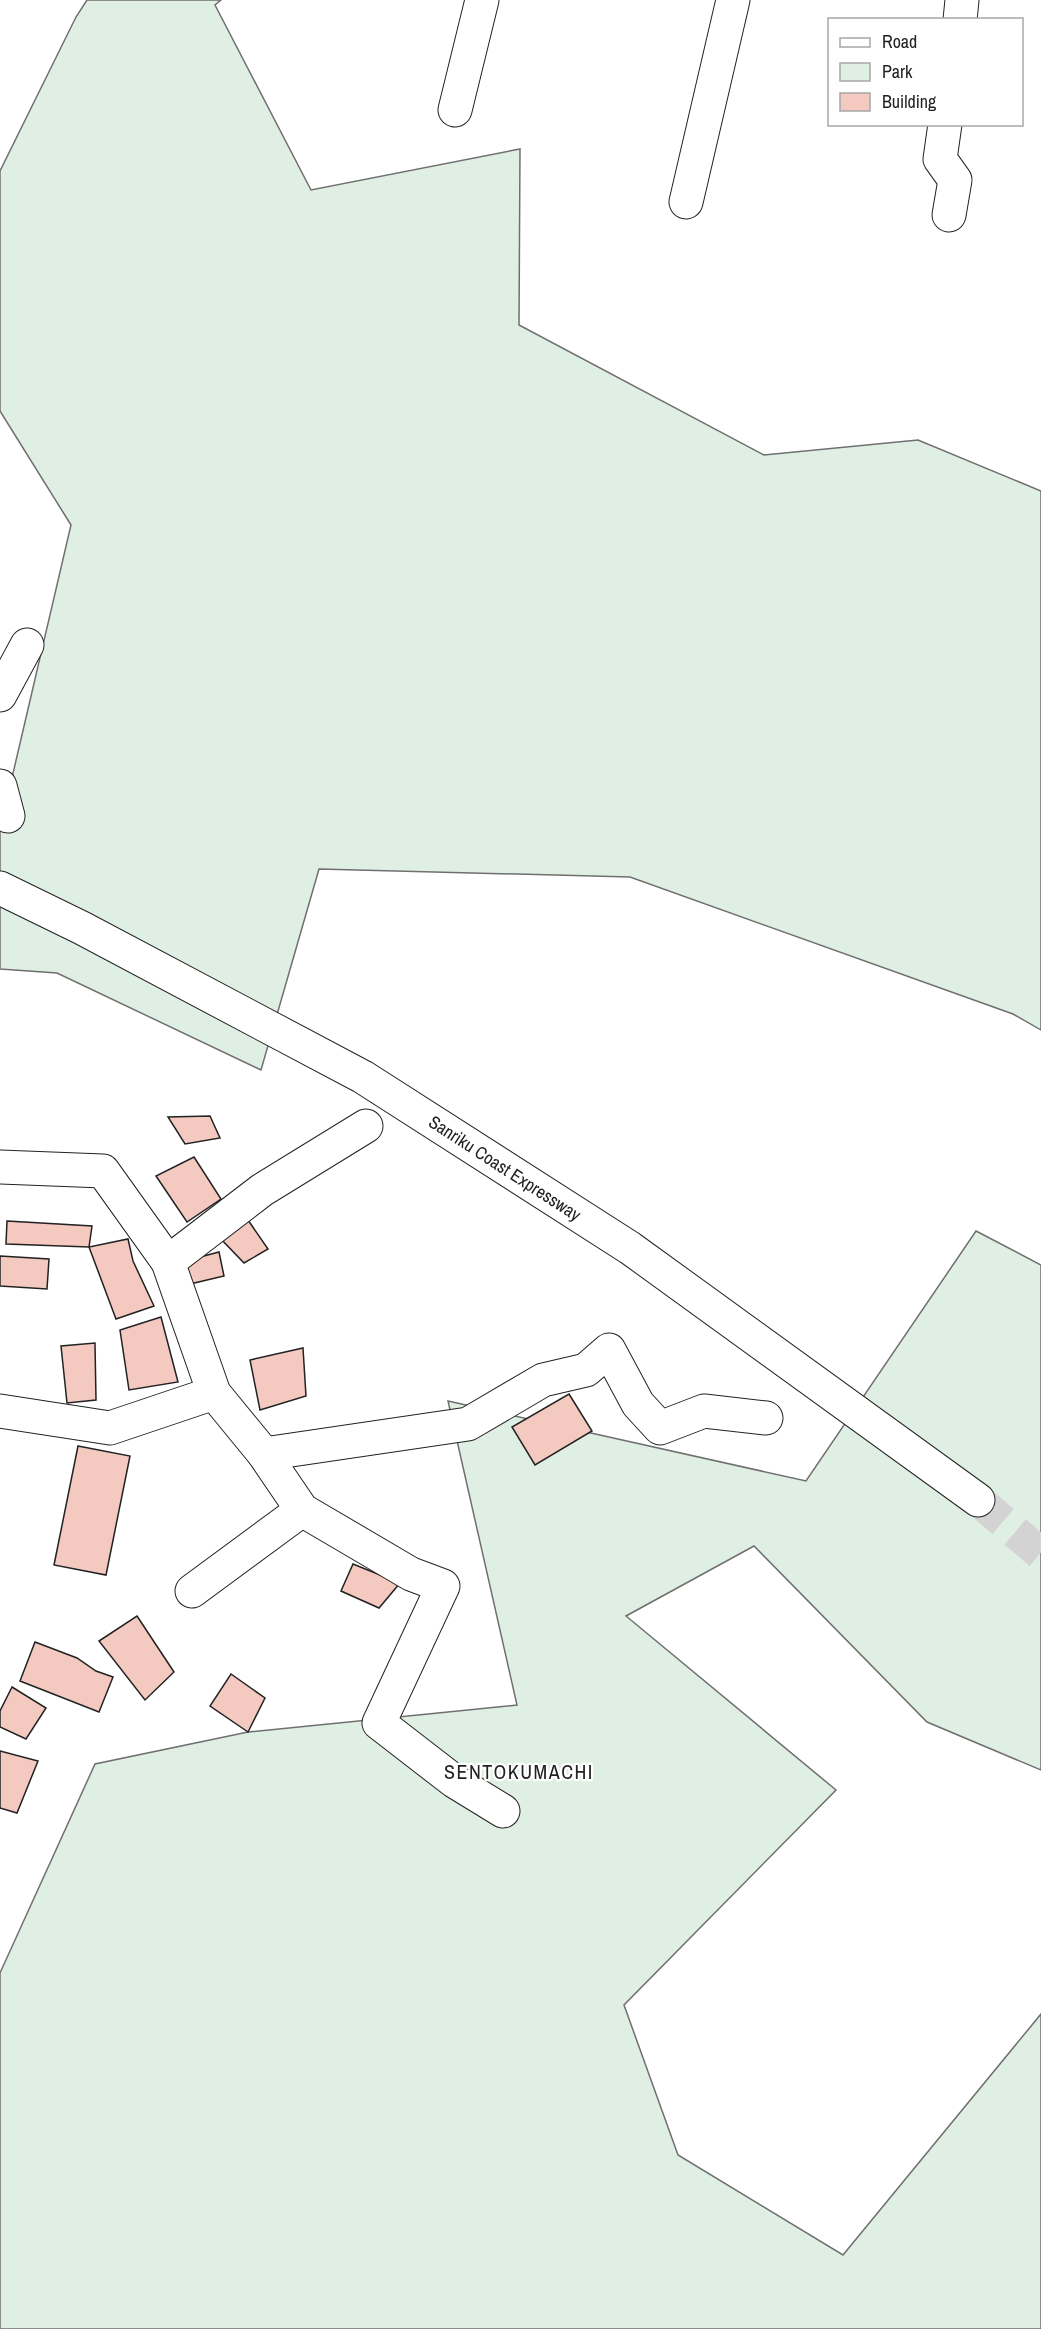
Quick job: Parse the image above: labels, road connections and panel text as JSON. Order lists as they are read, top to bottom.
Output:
{
  "streets": {
    "main road": ["Sanriku Coast Expressway"]
  },
  "districts": ["SENTOKUMACHI"],
  "legend": ["Road", "Park", "Building"]
}
